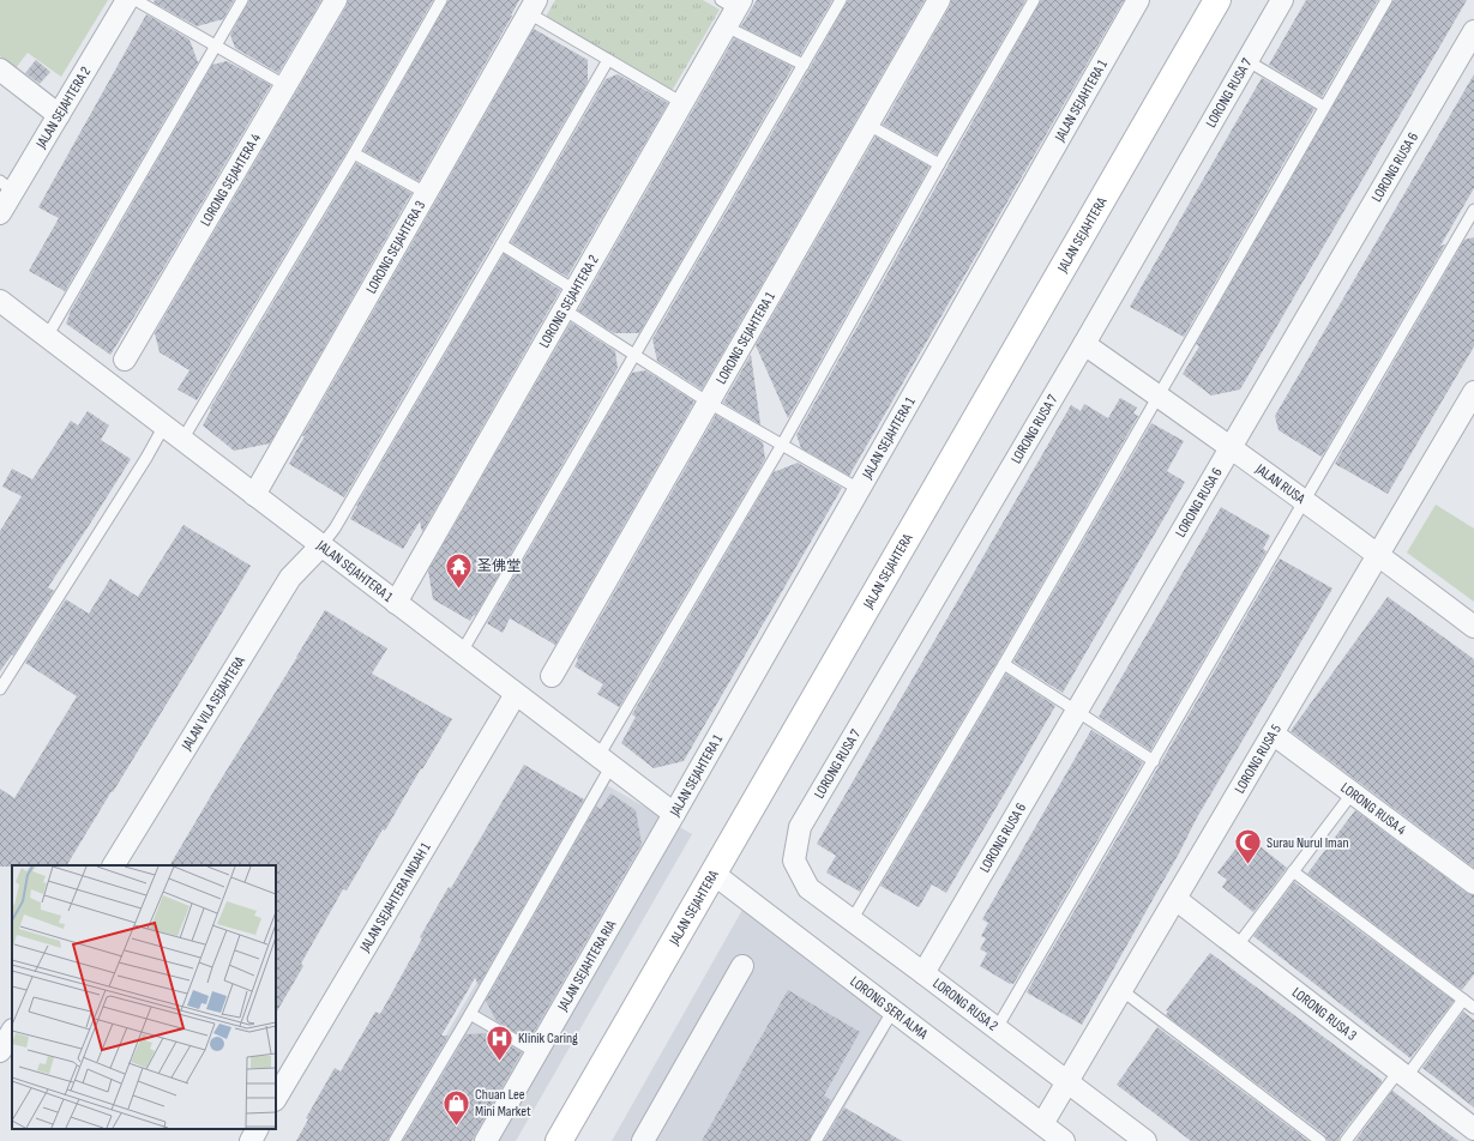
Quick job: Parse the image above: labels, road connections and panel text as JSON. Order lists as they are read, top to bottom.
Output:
{
  "streets": {
    "main road": ["JALAN SEJAHTERA"],
    "street": [
      "LORONG RUSA 7",
      "JALAN SEJAHTERA 1",
      "JALAN SEJAHTERA 2",
      "LORONG RUSA 6",
      "LORONG SEJAHTERA 4",
      "LORONG SEJAHTERA 3",
      "LORONG SEJAHTERA 2",
      "LORONG SEJAHTERA 1",
      "JALAN RUSA",
      "JALAN VILA SEJAHTERA",
      "LORONG RUSA 5",
      "LORONG RUSA 4",
      "JALAN SEJAHTERA INDAH 1",
      "JALAN SEJAHTERA RIA",
      "LORONG RUSA 2",
      "LORONG SERI ALMA",
      "LORONG RUSA 3"
    ]
  },
  "crossings": [
    ["LORONG RUSA 7", "JALAN RUSA"],
    ["LORONG RUSA 7", "LORONG RUSA 2"],
    ["JALAN SEJAHTERA 1", "LORONG SEJAHTERA 3"],
    ["JALAN SEJAHTERA 1", "LORONG SEJAHTERA 2"],
    ["JALAN SEJAHTERA 1", "JALAN VILA SEJAHTERA"],
    ["JALAN SEJAHTERA 1", "JALAN SEJAHTERA INDAH 1"],
    ["JALAN SEJAHTERA 1", "JALAN SEJAHTERA RIA"],
    ["LORONG RUSA 6", "JALAN RUSA"],
    ["LORONG RUSA 6", "LORONG RUSA 2"],
    ["JALAN SEJAHTERA", "LORONG SERI ALMA"],
    ["JALAN RUSA", "LORONG RUSA 5"],
    ["LORONG RUSA 5", "LORONG RUSA 4"],
    ["LORONG RUSA 5", "LORONG RUSA 2"],
    ["LORONG RUSA 5", "LORONG SERI ALMA"],
    ["LORONG RUSA 5", "LORONG RUSA 3"]
  ],
  "places": {
    "temple": ["圣佛堂"],
    "mosque": ["Surau Nurul Iman"],
    "hospital": ["Klinik Caring"],
    "shop": ["Chuan Lee Mini Market"]
  }
}
